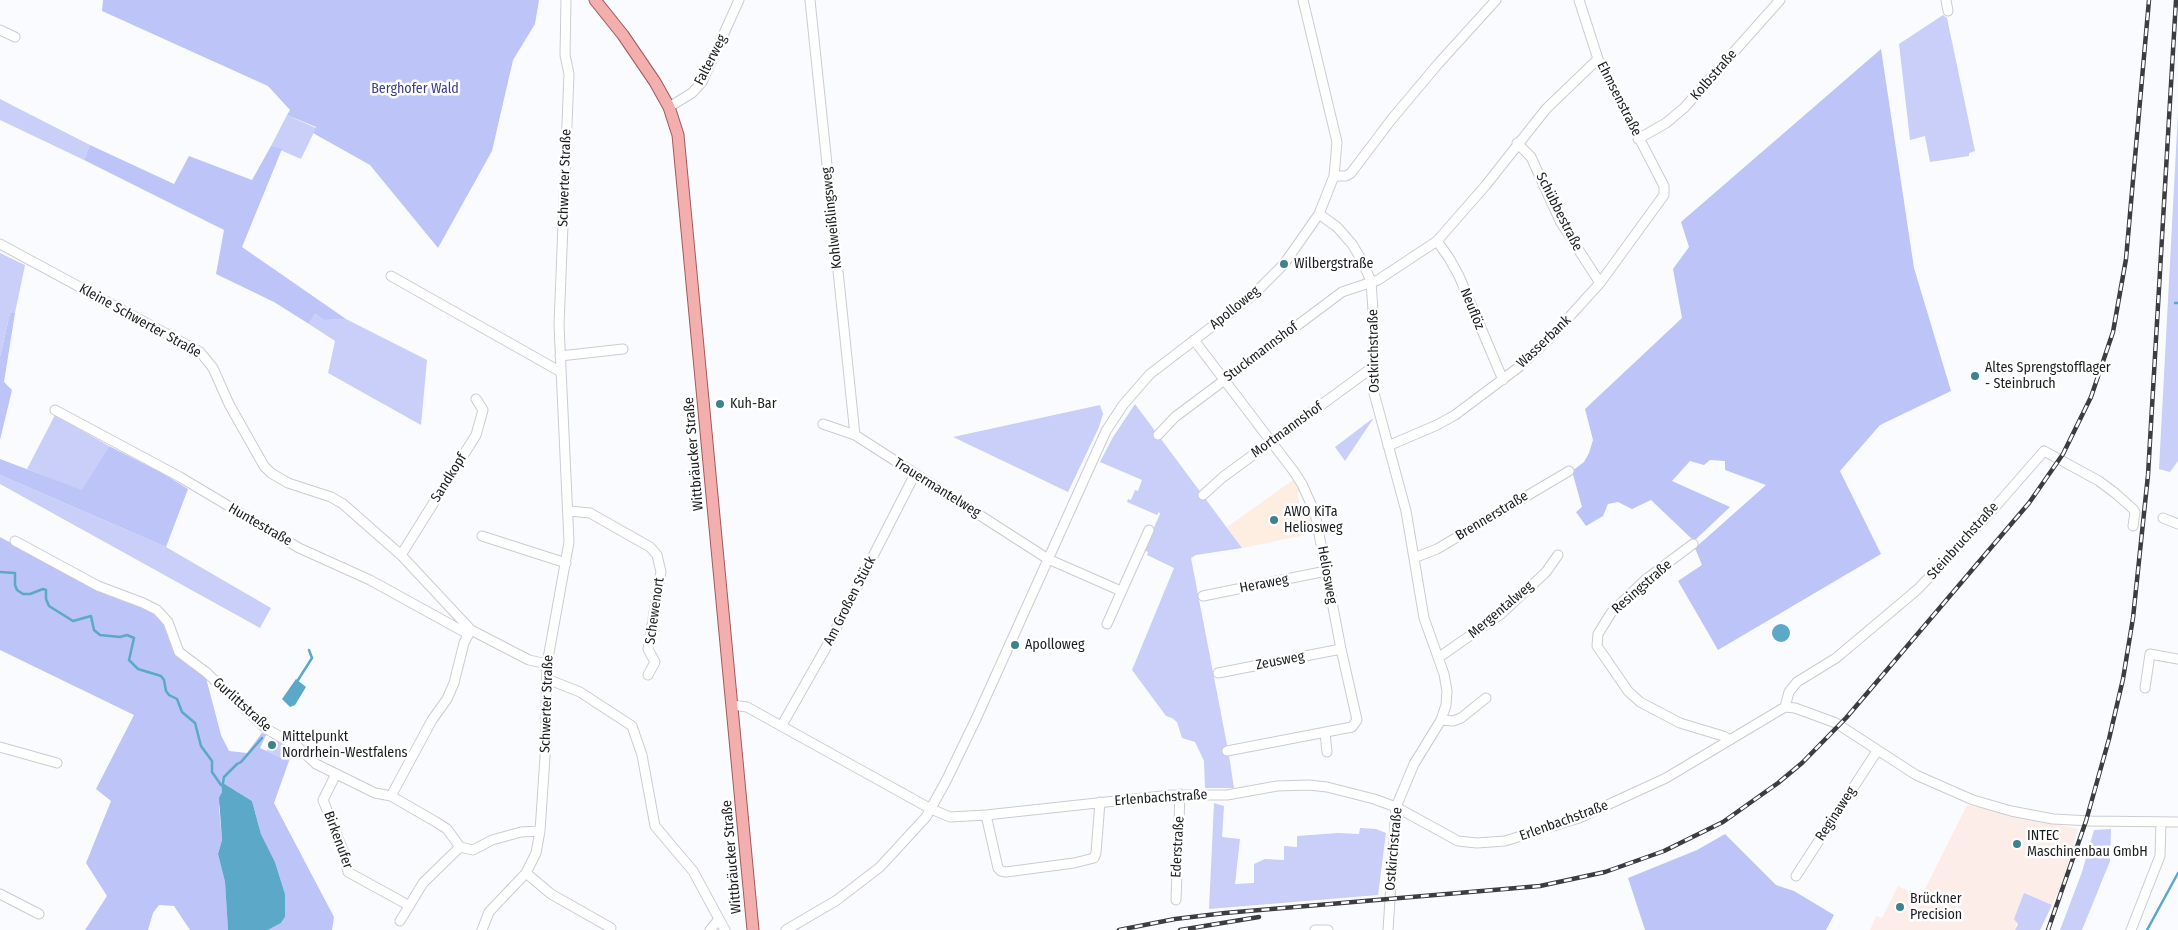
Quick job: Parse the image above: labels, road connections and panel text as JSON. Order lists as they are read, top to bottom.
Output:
{
  "streets": {
    "main road": ["Wittbräucker Straße"],
    "street": [
      "Falterweg",
      "Kolbstraße",
      "Ehmsenstraße",
      "Schwerter Straße",
      "Schübbestraße",
      "Kohlweißlingsweg",
      "Apolloweg",
      "Neuflöz",
      "Kleine Schwerter Straße",
      "Wasserbank",
      "Ostkirchstraße",
      "Stuckmannshof",
      "Mortmannshof",
      "Sandkopf",
      "Trauermantelweg",
      "Brennerstraße",
      "Huntestraße",
      "Steinbruchstraße",
      "Heliosweg",
      "Heraweg",
      "Resingstraße",
      "Am Großen Stück",
      "Mergentalweg",
      "Schewenort",
      "Zeusweg",
      "Gurlittstraße",
      "Erlenbachstraße",
      "Reginaweg",
      "Birkenufer",
      "Ederstraße"
    ]
  },
  "crossings": [
    ["Falterweg", "Wittbräucker Straße"],
    ["Kolbstraße", "Ehmsenstraße"],
    ["Ehmsenstraße", "Wasserbank"],
    ["Schwerter Straße", "Kleine Schwerter Straße"],
    ["Schwerter Straße", "Schewenort"],
    ["Schübbestraße", "Wasserbank"],
    ["Kohlweißlingsweg", "Trauermantelweg"],
    ["Apolloweg", "Ostkirchstraße"],
    ["Apolloweg", "Trauermantelweg"],
    ["Apolloweg", "Heliosweg"],
    ["Apolloweg", "Erlenbachstraße"],
    ["Neuflöz", "Wasserbank"],
    ["Kleine Schwerter Straße", "Sandkopf"],
    ["Kleine Schwerter Straße", "Huntestraße"],
    ["Wasserbank", "Ostkirchstraße"],
    ["Ostkirchstraße", "Stuckmannshof"],
    ["Ostkirchstraße", "Mortmannshof"],
    ["Ostkirchstraße", "Brennerstraße"],
    ["Ostkirchstraße", "Mergentalweg"],
    ["Ostkirchstraße", "Erlenbachstraße"],
    ["Stuckmannshof", "Heliosweg"],
    ["Mortmannshof", "Heliosweg"],
    ["Wittbräucker Straße", "Erlenbachstraße"],
    ["Trauermantelweg", "Am Großen Stück"],
    ["Steinbruchstraße", "Erlenbachstraße"],
    ["Heliosweg", "Heraweg"],
    ["Heliosweg", "Zeusweg"],
    ["Resingstraße", "Erlenbachstraße"],
    ["Am Großen Stück", "Erlenbachstraße"],
    ["Gurlittstraße", "Birkenufer"],
    ["Erlenbachstraße", "Ederstraße"]
  ],
  "parks": ["Berghofer Wald"],
  "places": [
    "Wilbergstraße",
    "Altes Sprengstofflager - Steinbruch",
    "Kuh-Bar",
    "AWO KiTa Heliosweg",
    "Apolloweg",
    "Mittelpunkt Nordrhein-Westfalens",
    "INTEC Maschinenbau GmbH",
    "Brückner Precision"
  ]
}
